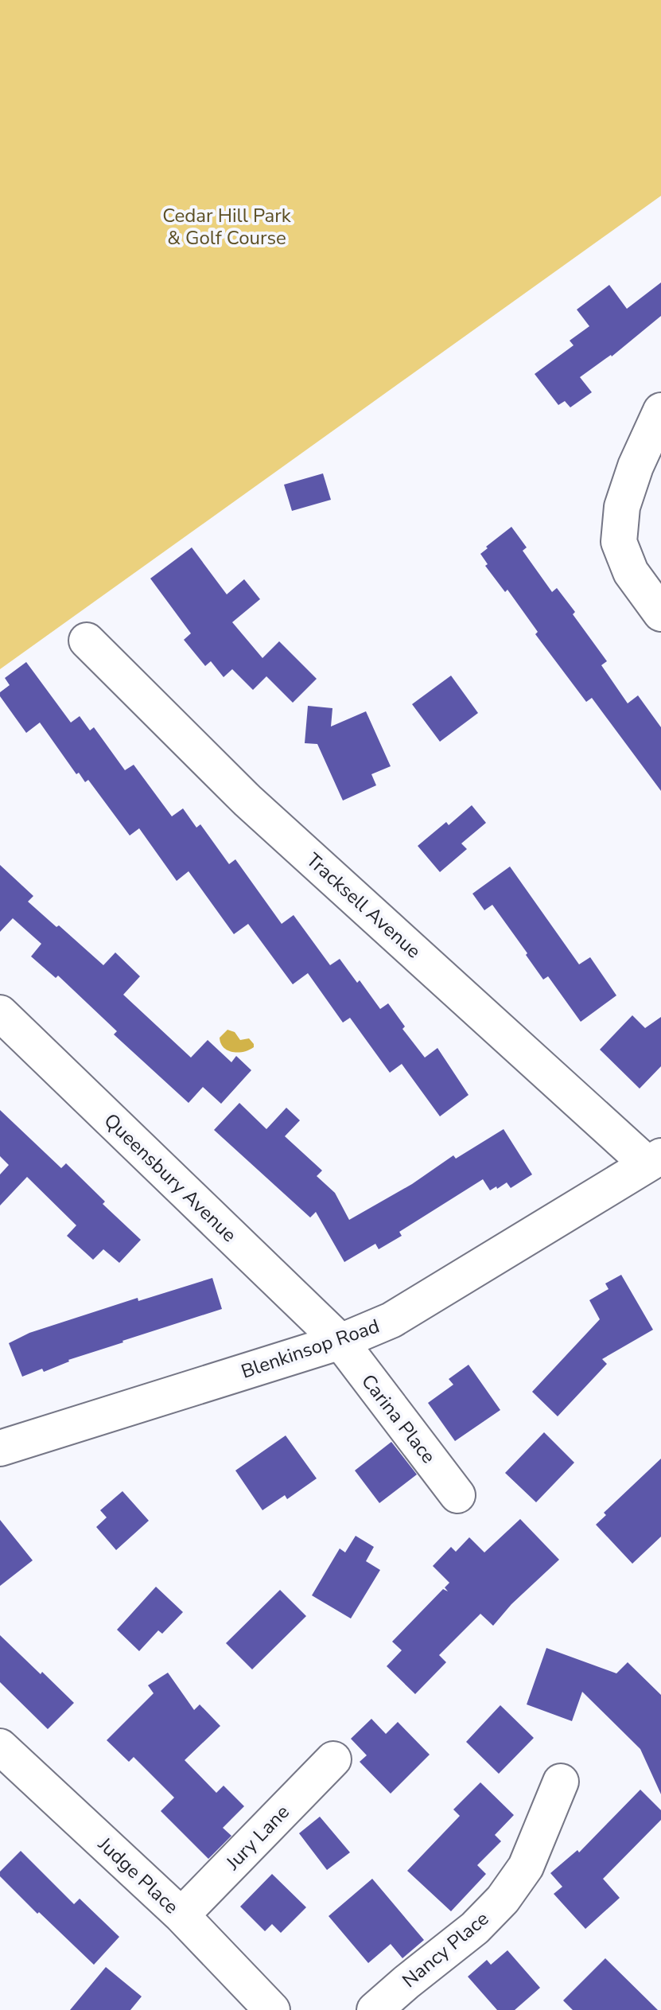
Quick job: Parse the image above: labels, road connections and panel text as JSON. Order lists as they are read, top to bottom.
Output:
{
  "streets": {
    "street": [
      "Tracksell Avenue",
      "Queensbury Avenue",
      "Blenkinsop Road",
      "Carina Place",
      "Jury Lane",
      "Judge Place",
      "Nancy Place"
    ]
  },
  "crossings": [
    ["Tracksell Avenue", "Blenkinsop Road"],
    ["Queensbury Avenue", "Blenkinsop Road"],
    ["Queensbury Avenue", "Carina Place"],
    ["Blenkinsop Road", "Carina Place"],
    ["Jury Lane", "Judge Place"]
  ],
  "parks": ["Cedar Hill Park & Golf Course"]
}
